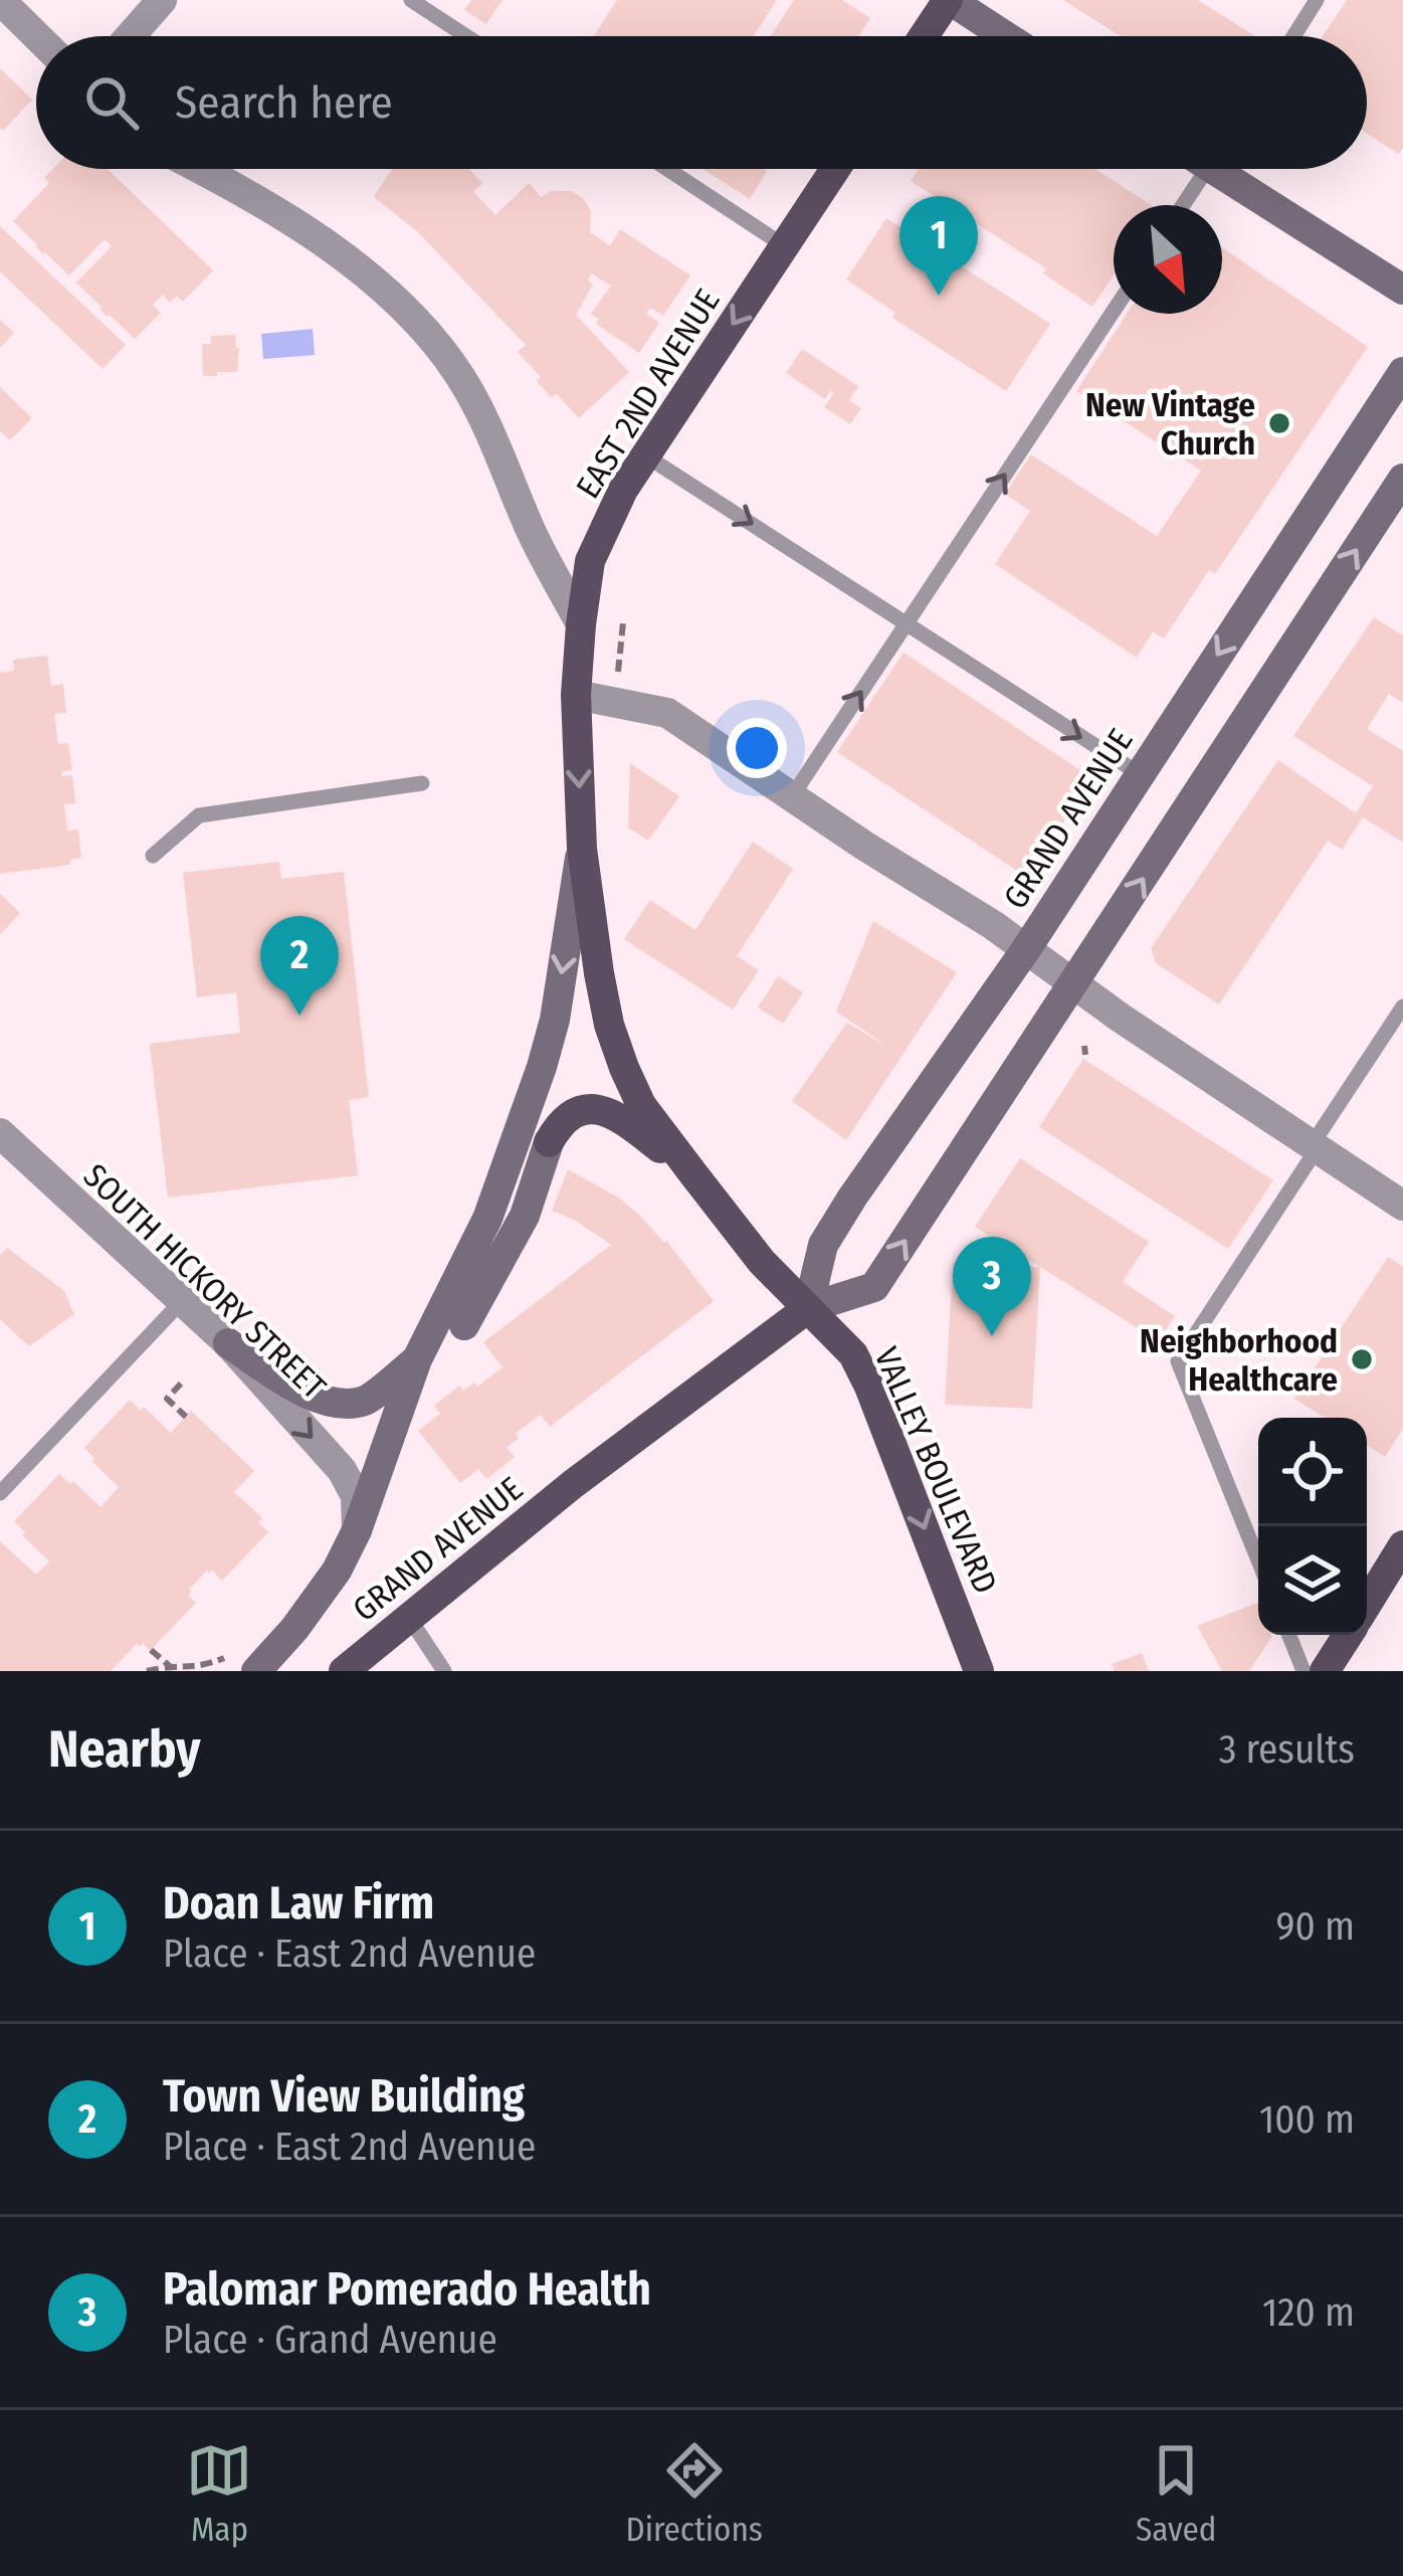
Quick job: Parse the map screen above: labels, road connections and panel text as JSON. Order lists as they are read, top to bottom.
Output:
{
  "streets": {
    "main road": ["EAST 2ND AVENUE", "GRAND AVENUE", "VALLEY BOULEVARD"],
    "street": ["SOUTH HICKORY STREET"]
  },
  "crossings": [
    ["EAST 2ND AVENUE", "GRAND AVENUE"],
    ["EAST 2ND AVENUE", "SOUTH HICKORY STREET"],
    ["EAST 2ND AVENUE", "VALLEY BOULEVARD"],
    ["GRAND AVENUE", "VALLEY BOULEVARD"]
  ],
  "one_way": ["EAST 2ND AVENUE", "SOUTH HICKORY STREET", "VALLEY BOULEVARD"],
  "places": ["New Vintage Church", "Neighborhood Healthcare"],
  "north": "bottom right",
  "page": {
    "search": "Search here",
    "pins": ["1", "2", "3"],
    "heading": ["Nearby", "3 results"],
    "list": [
      {
        "mark": "1",
        "name": "Doan Law Firm",
        "note": "Place · East 2nd Avenue",
        "value": "90 m"
      },
      {
        "mark": "2",
        "name": "Town View Building",
        "note": "Place · East 2nd Avenue",
        "value": "100 m"
      },
      {
        "mark": "3",
        "name": "Palomar Pomerado Health",
        "note": "Place · Grand Avenue",
        "value": "120 m"
      }
    ],
    "nav": ["Map", "Directions", "Saved"]
  }
}
